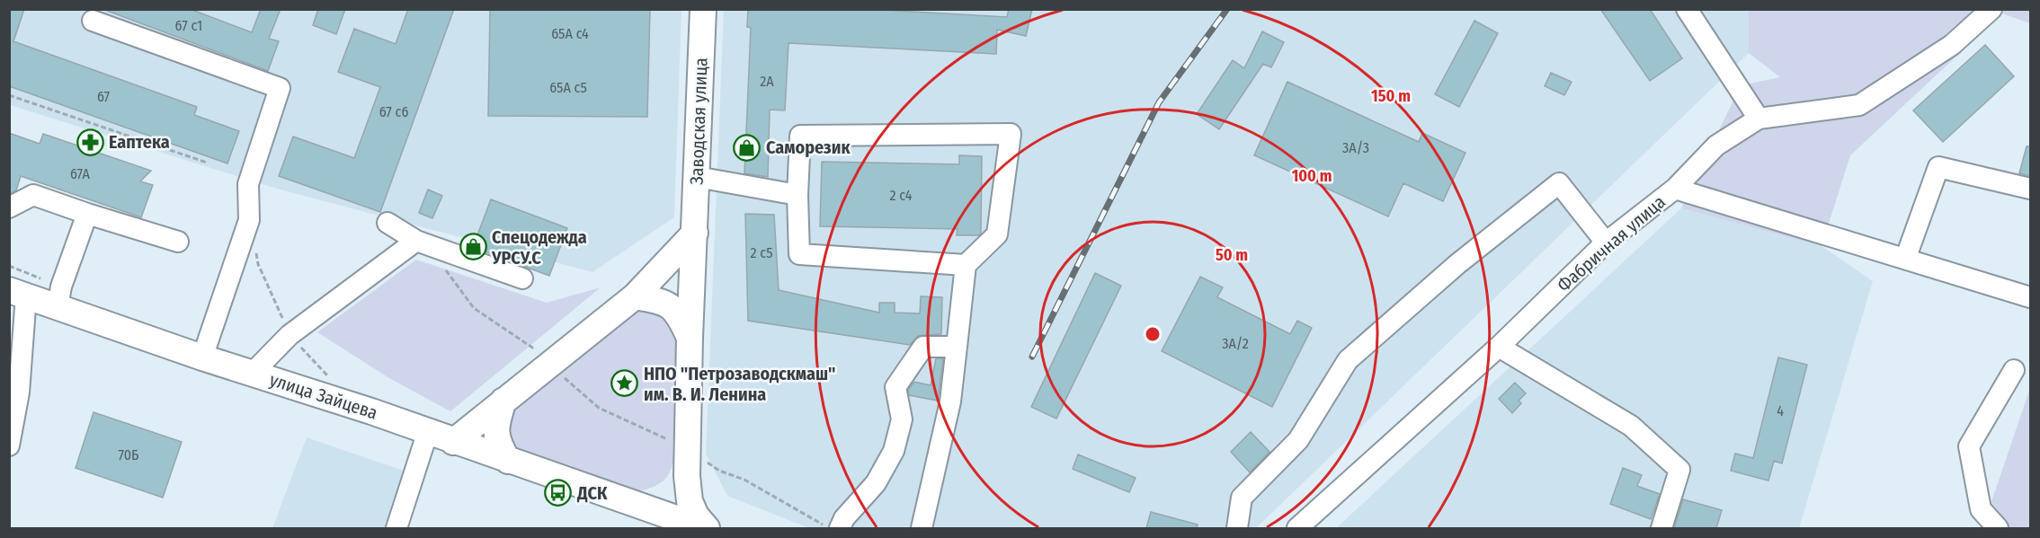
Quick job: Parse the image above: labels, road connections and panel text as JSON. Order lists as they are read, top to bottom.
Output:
{
  "streets": {
    "main road": ["Заводская улица", "улица Зайцева"],
    "street": ["Фабричная улица"]
  },
  "crossings": [
    ["Заводская улица", "улица Зайцева"]
  ],
  "places": {
    "pharmacy": ["Еаптека"],
    "shop": ["Саморезик", "Спецодежда УРСУ.С"],
    "place": ["НПО \"Петрозаводскмаш\" им. В. И. Ленина"],
    "bus stop": ["ДСК"]
  },
  "house_numbers": [
    "67 с1",
    "65А с4",
    "2А",
    "65А с5",
    "67",
    "67 с6",
    "3А/3",
    "67А",
    "2 с4",
    "2 с5",
    "3А/2",
    "4",
    "70Б"
  ],
  "rings": ["150 m", "100 m", "50 m"]
}
